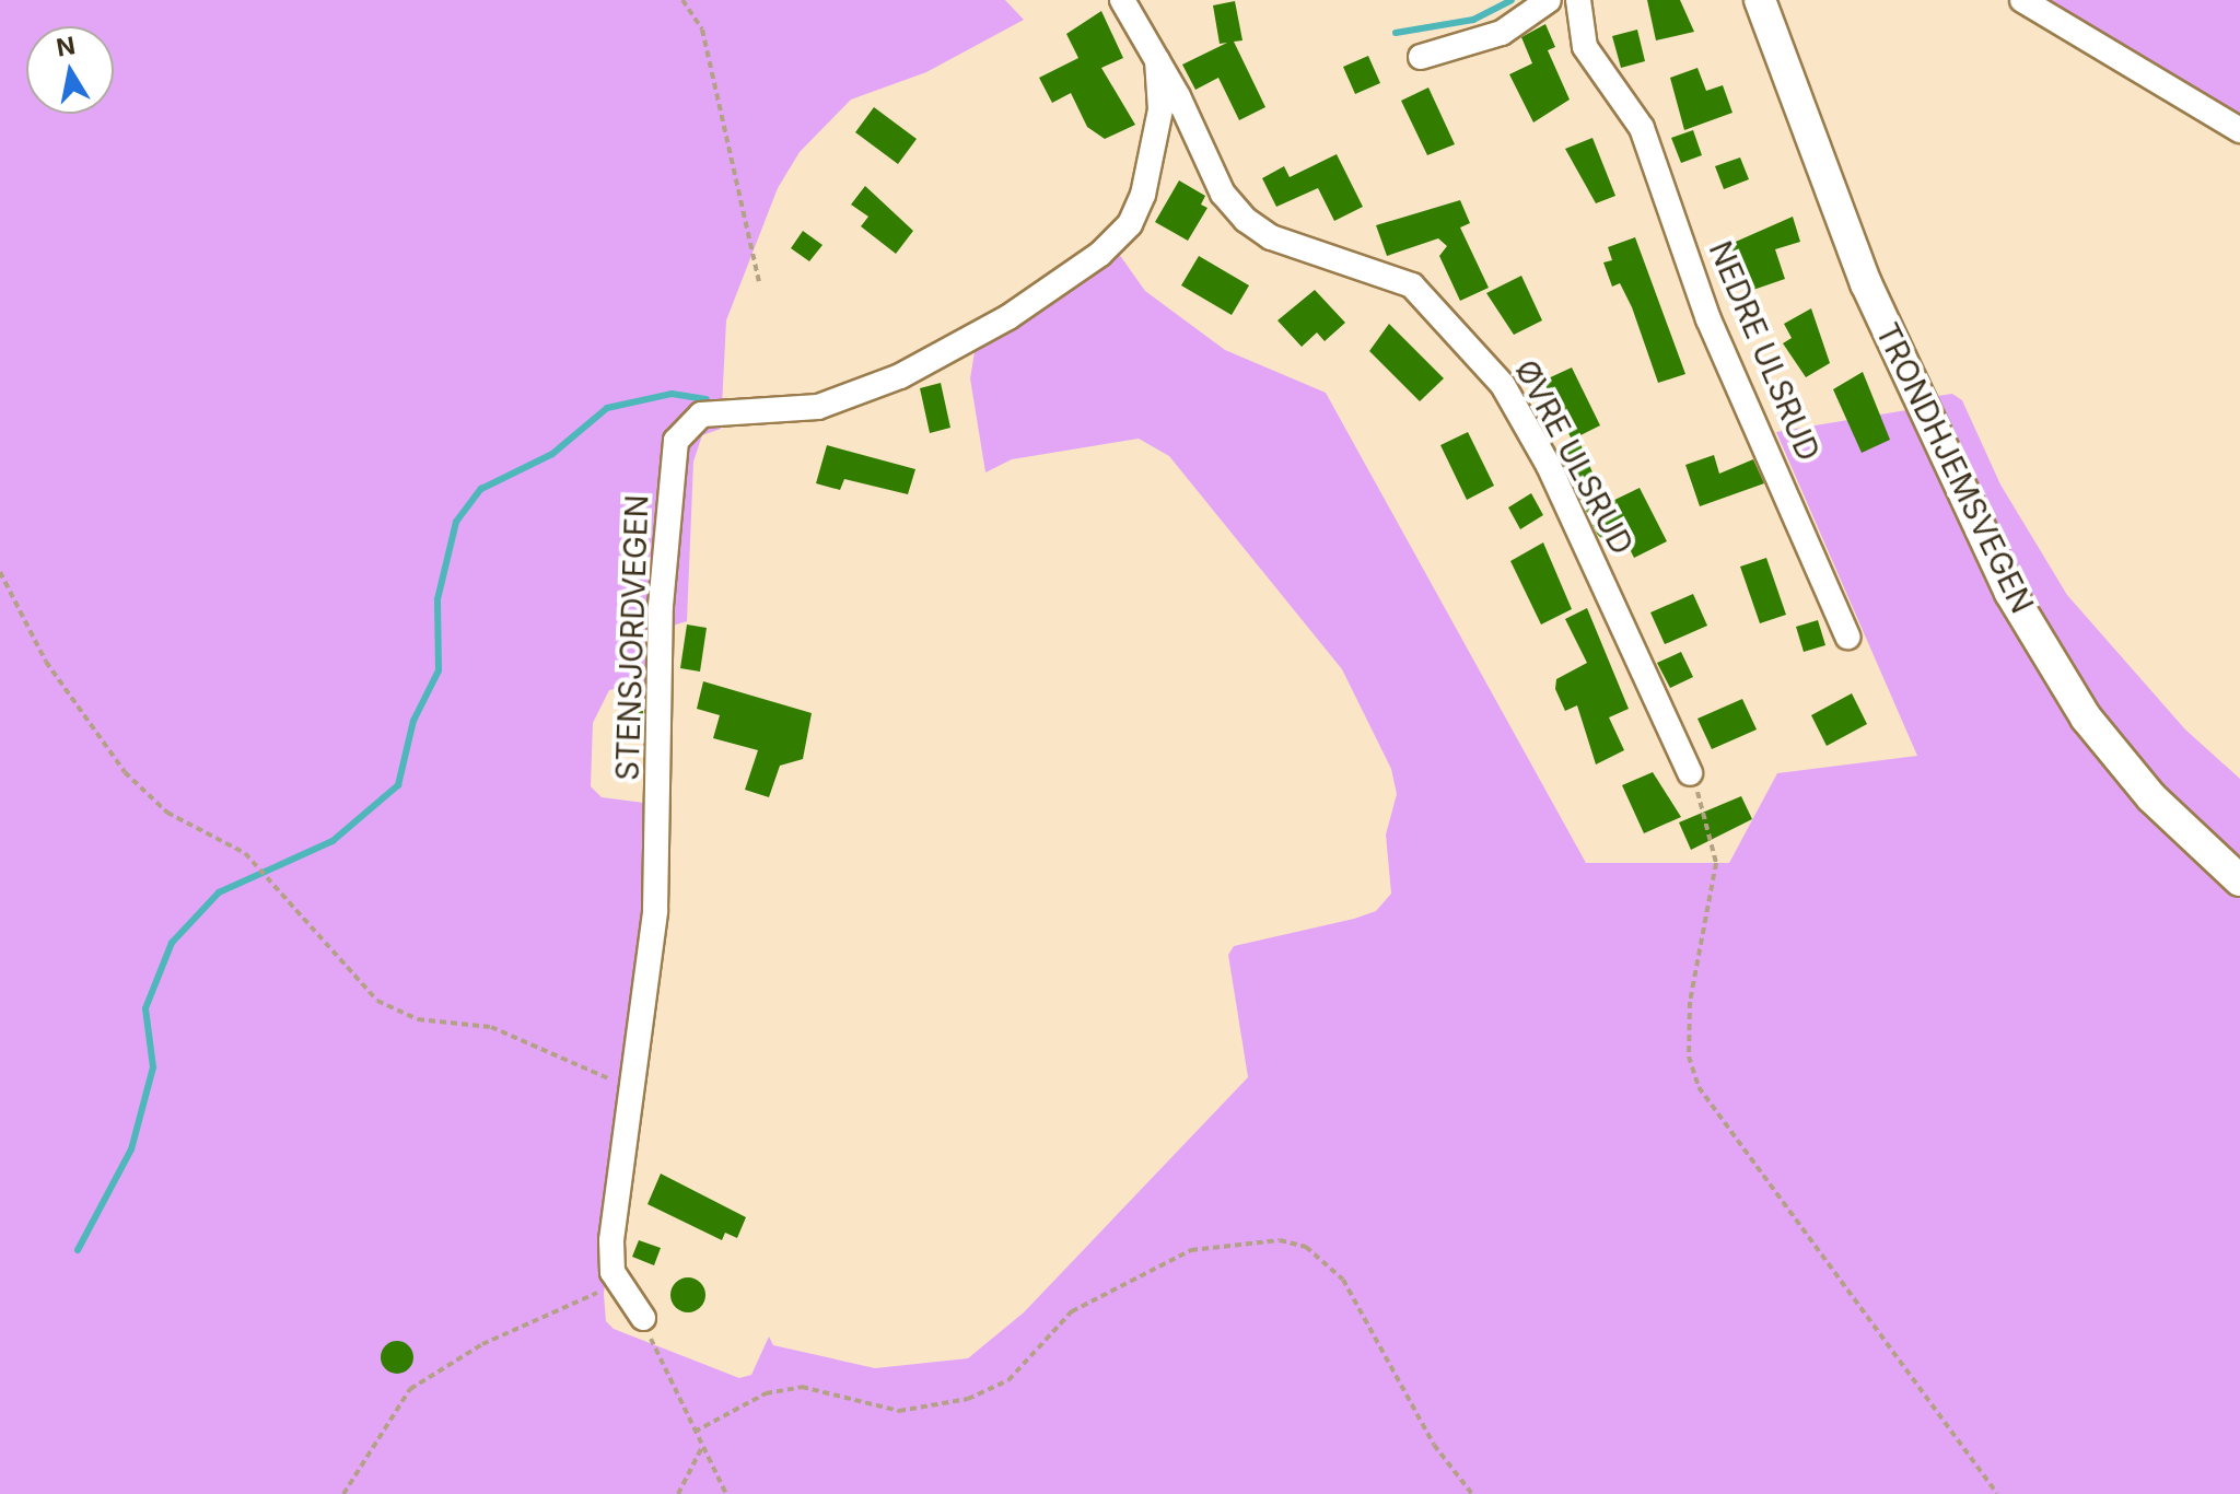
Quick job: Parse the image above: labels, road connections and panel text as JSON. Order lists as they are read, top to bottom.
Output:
{
  "streets": {
    "main road": ["TRONDHJEMSVEGEN"],
    "street": ["NEDRE ULSRUD", "ØVRE ULSRUD", "STENSJORDVEGEN"]
  },
  "crossings": [
    ["ØVRE ULSRUD", "STENSJORDVEGEN"]
  ],
  "north": "top"
}
